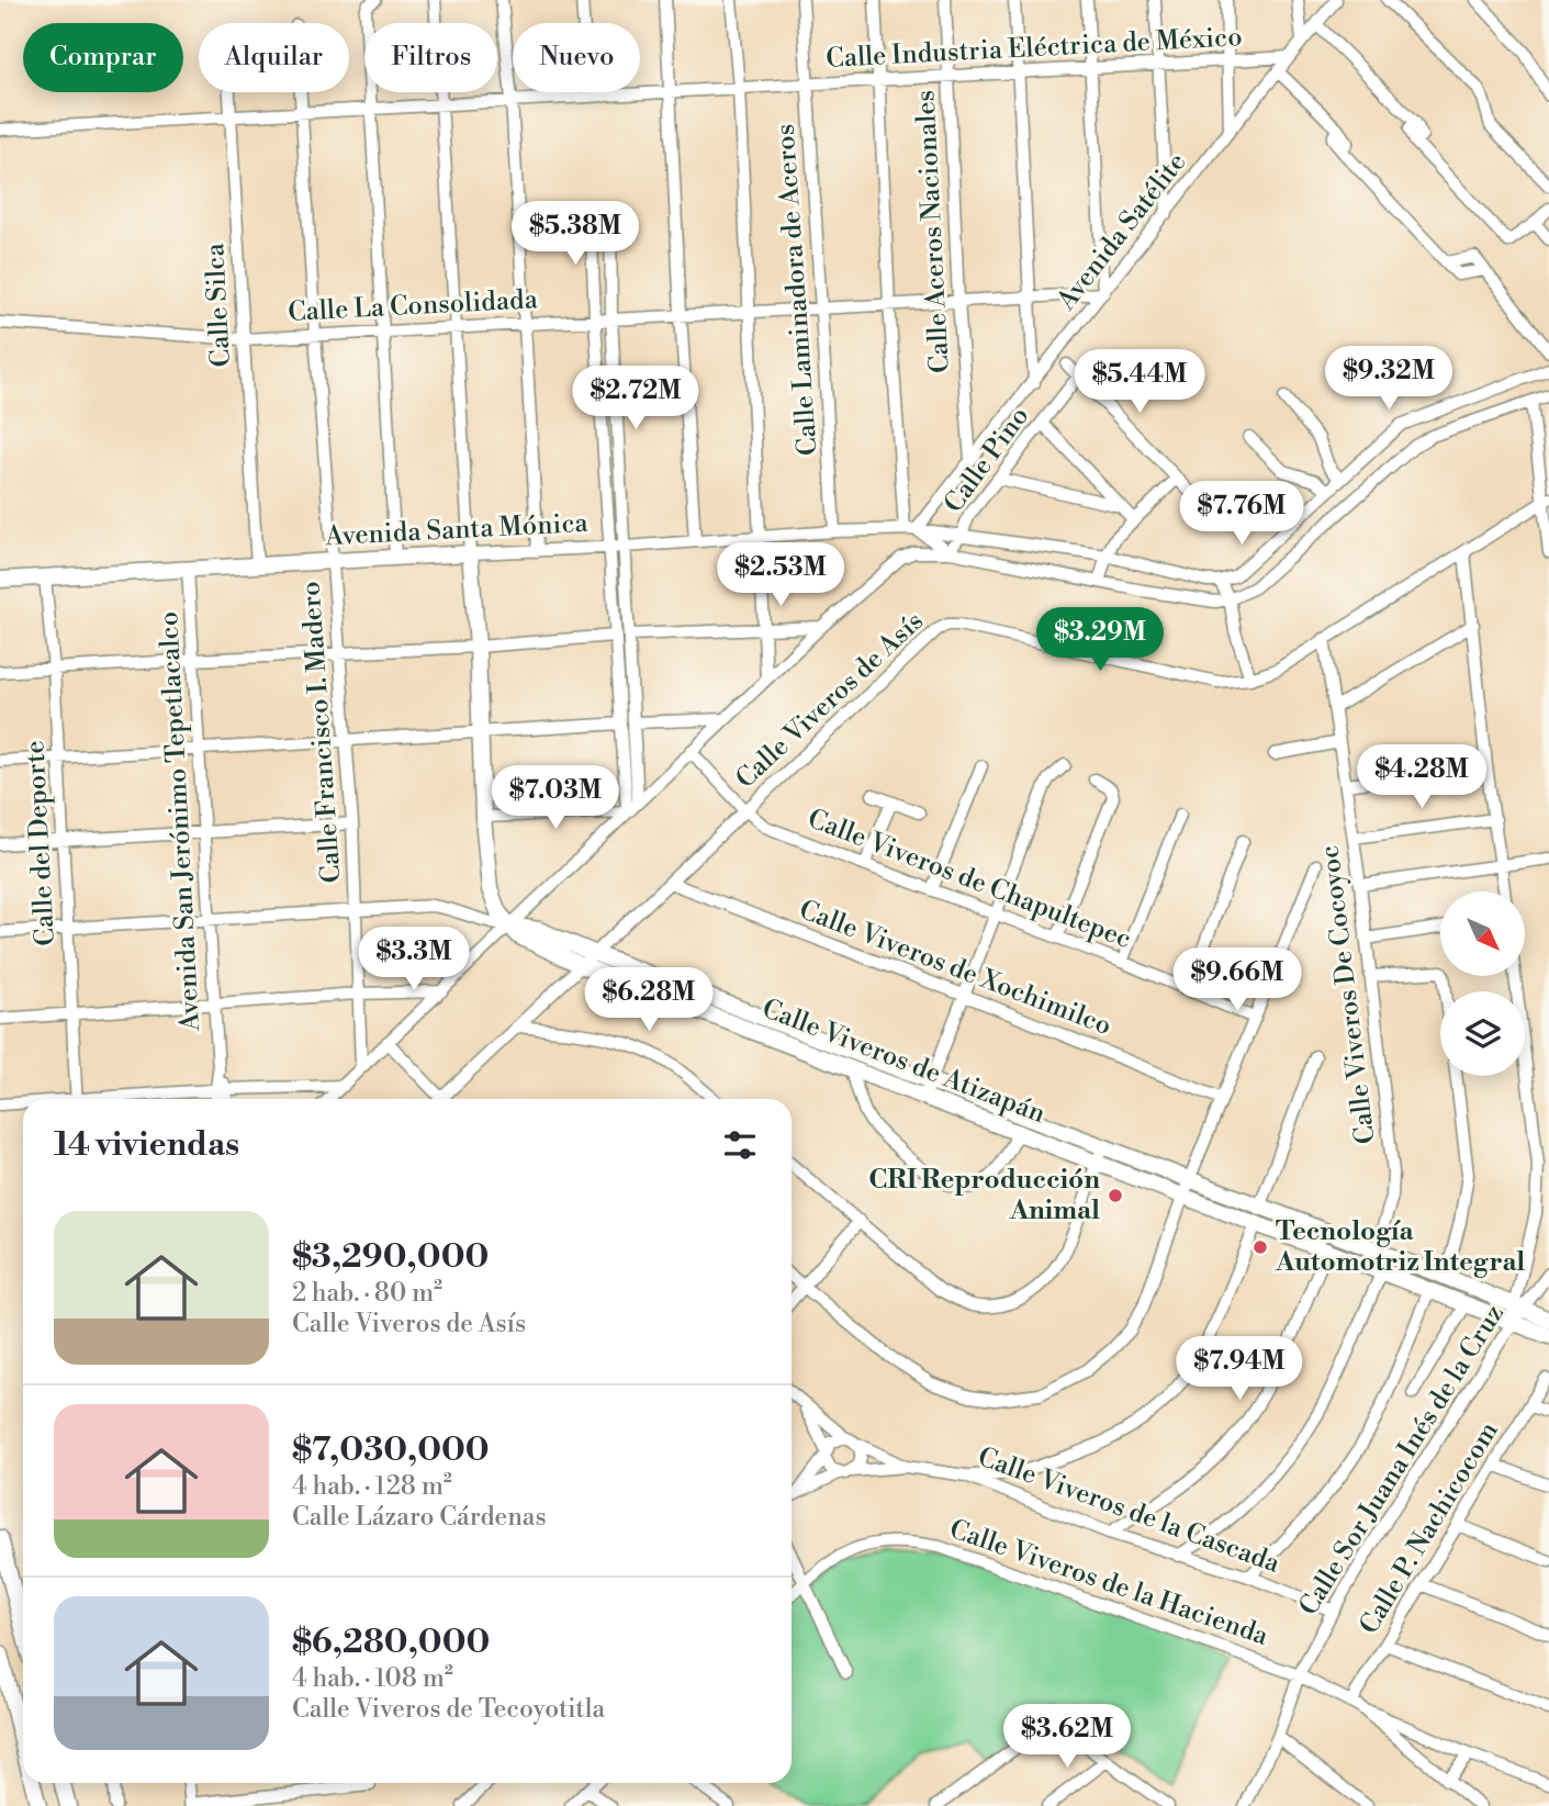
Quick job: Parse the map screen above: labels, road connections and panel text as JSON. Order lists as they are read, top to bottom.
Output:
{
  "streets": {
    "main road": ["Avenida Santa Mónica", "Calle Viveros de Atizapán"],
    "street": [
      "Calle Industria Eléctrica de México",
      "Calle Aceros Nacionales",
      "Avenida Satélite",
      "Calle Laminadora de Aceros",
      "Calle Silca",
      "Calle La Consolidada",
      "Calle Pino",
      "Calle Viveros de Asís",
      "Calle Francisco I. Madero",
      "Avenida San Jerónimo Tepetlacalco",
      "Calle del Deporte",
      "Calle Viveros de Chapultepec",
      "Calle Viveros de Xochimilco",
      "Calle Viveros De Cocoyoc",
      "Calle Sor Juana Inés de la Cruz",
      "Calle Viveros de la Cascada",
      "Calle P. Nachicocom",
      "Calle Viveros de la Hacienda"
    ]
  },
  "crossings": [
    ["Calle Industria Eléctrica de México", "Calle Aceros Nacionales"],
    ["Calle Industria Eléctrica de México", "Avenida Satélite"],
    ["Calle Industria Eléctrica de México", "Calle Laminadora de Aceros"],
    ["Calle Industria Eléctrica de México", "Calle Silca"],
    ["Calle Industria Eléctrica de México", "Calle Francisco I. Madero"],
    ["Calle Aceros Nacionales", "Avenida Satélite"],
    ["Calle Aceros Nacionales", "Calle La Consolidada"],
    ["Avenida Satélite", "Calle La Consolidada"],
    ["Avenida Satélite", "Avenida Santa Mónica"],
    ["Calle Laminadora de Aceros", "Calle La Consolidada"],
    ["Calle Laminadora de Aceros", "Avenida Santa Mónica"],
    ["Calle Silca", "Calle La Consolidada"],
    ["Calle Silca", "Avenida Santa Mónica"],
    ["Calle La Consolidada", "Calle Francisco I. Madero"],
    ["Calle Pino", "Avenida Santa Mónica"],
    ["Avenida Santa Mónica", "Calle Francisco I. Madero"],
    ["Avenida Santa Mónica", "Avenida San Jerónimo Tepetlacalco"],
    ["Avenida Santa Mónica", "Calle del Deporte"],
    ["Calle Viveros de Asís", "Calle Viveros de Chapultepec"],
    ["Calle Viveros de Asís", "Calle Viveros de Xochimilco"],
    ["Calle Viveros de Asís", "Calle Viveros De Cocoyoc"],
    ["Calle Viveros de Asís", "Calle Viveros de Atizapán"],
    ["Calle Viveros De Cocoyoc", "Calle Viveros de Atizapán"],
    ["Calle Viveros de Atizapán", "Calle Sor Juana Inés de la Cruz"],
    ["Calle Sor Juana Inés de la Cruz", "Calle Viveros de la Cascada"],
    ["Calle Sor Juana Inés de la Cruz", "Calle Viveros de la Hacienda"],
    ["Calle P. Nachicocom", "Calle Viveros de la Hacienda"]
  ],
  "places": ["CRI Reproducción Animal", "Tecnología Automotriz Integral"],
  "north": "bottom right",
  "page": {
    "chip": [
      "Comprar",
      "Alquilar",
      "Filtros",
      "Nuevo"
    ],
    "price": [
      "$5.38M",
      "$9.32M",
      "$5.44M",
      "$2.72M",
      "$7.76M",
      "$2.53M",
      "$3.29M",
      "$4.28M",
      "$7.03M",
      "$3.3M",
      "$9.66M",
      "$6.28M",
      "$7.94M",
      "$3.62M"
    ],
    "heading": "14 viviendas",
    "list": [
      {
        "name": "$3,290,000",
        "note": "2 hab. · 80 m² · Calle Viveros de Asís"
      },
      {
        "name": "$7,030,000",
        "note": "4 hab. · 128 m² · Calle Lázaro Cárdenas"
      },
      {
        "name": "$6,280,000",
        "note": "4 hab. · 108 m² · Calle Viveros de Tecoyotitla"
      }
    ]
  }
}
